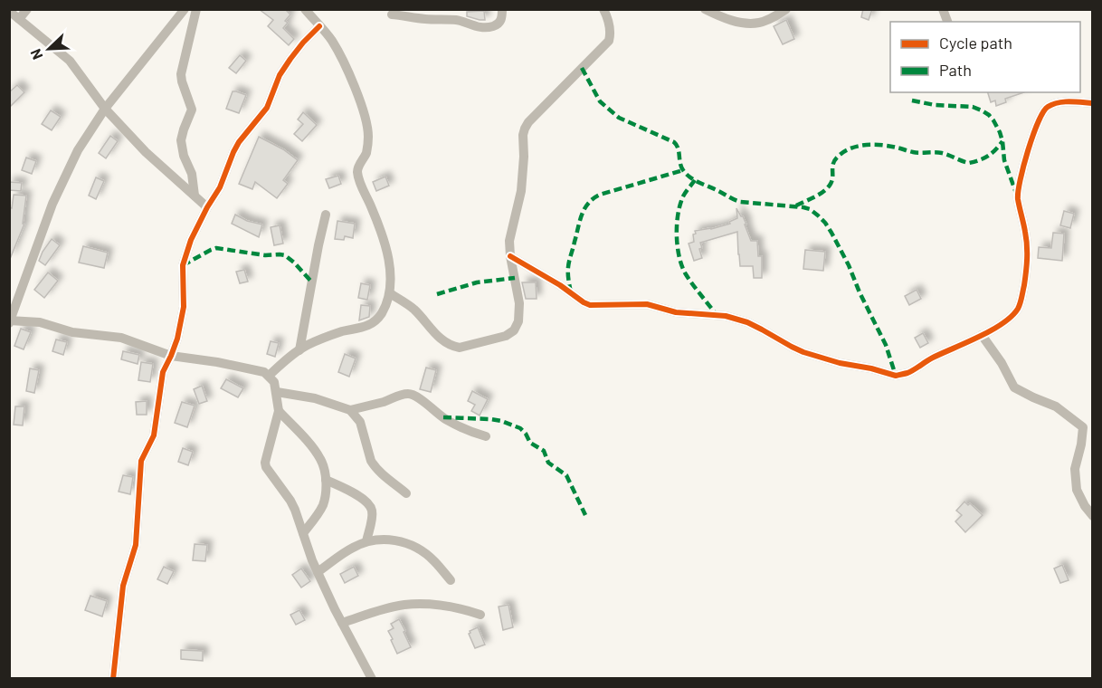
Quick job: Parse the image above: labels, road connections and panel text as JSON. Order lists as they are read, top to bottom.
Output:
{
  "legend": ["Cycle path", "Path"],
  "north": "bottom left"
}
